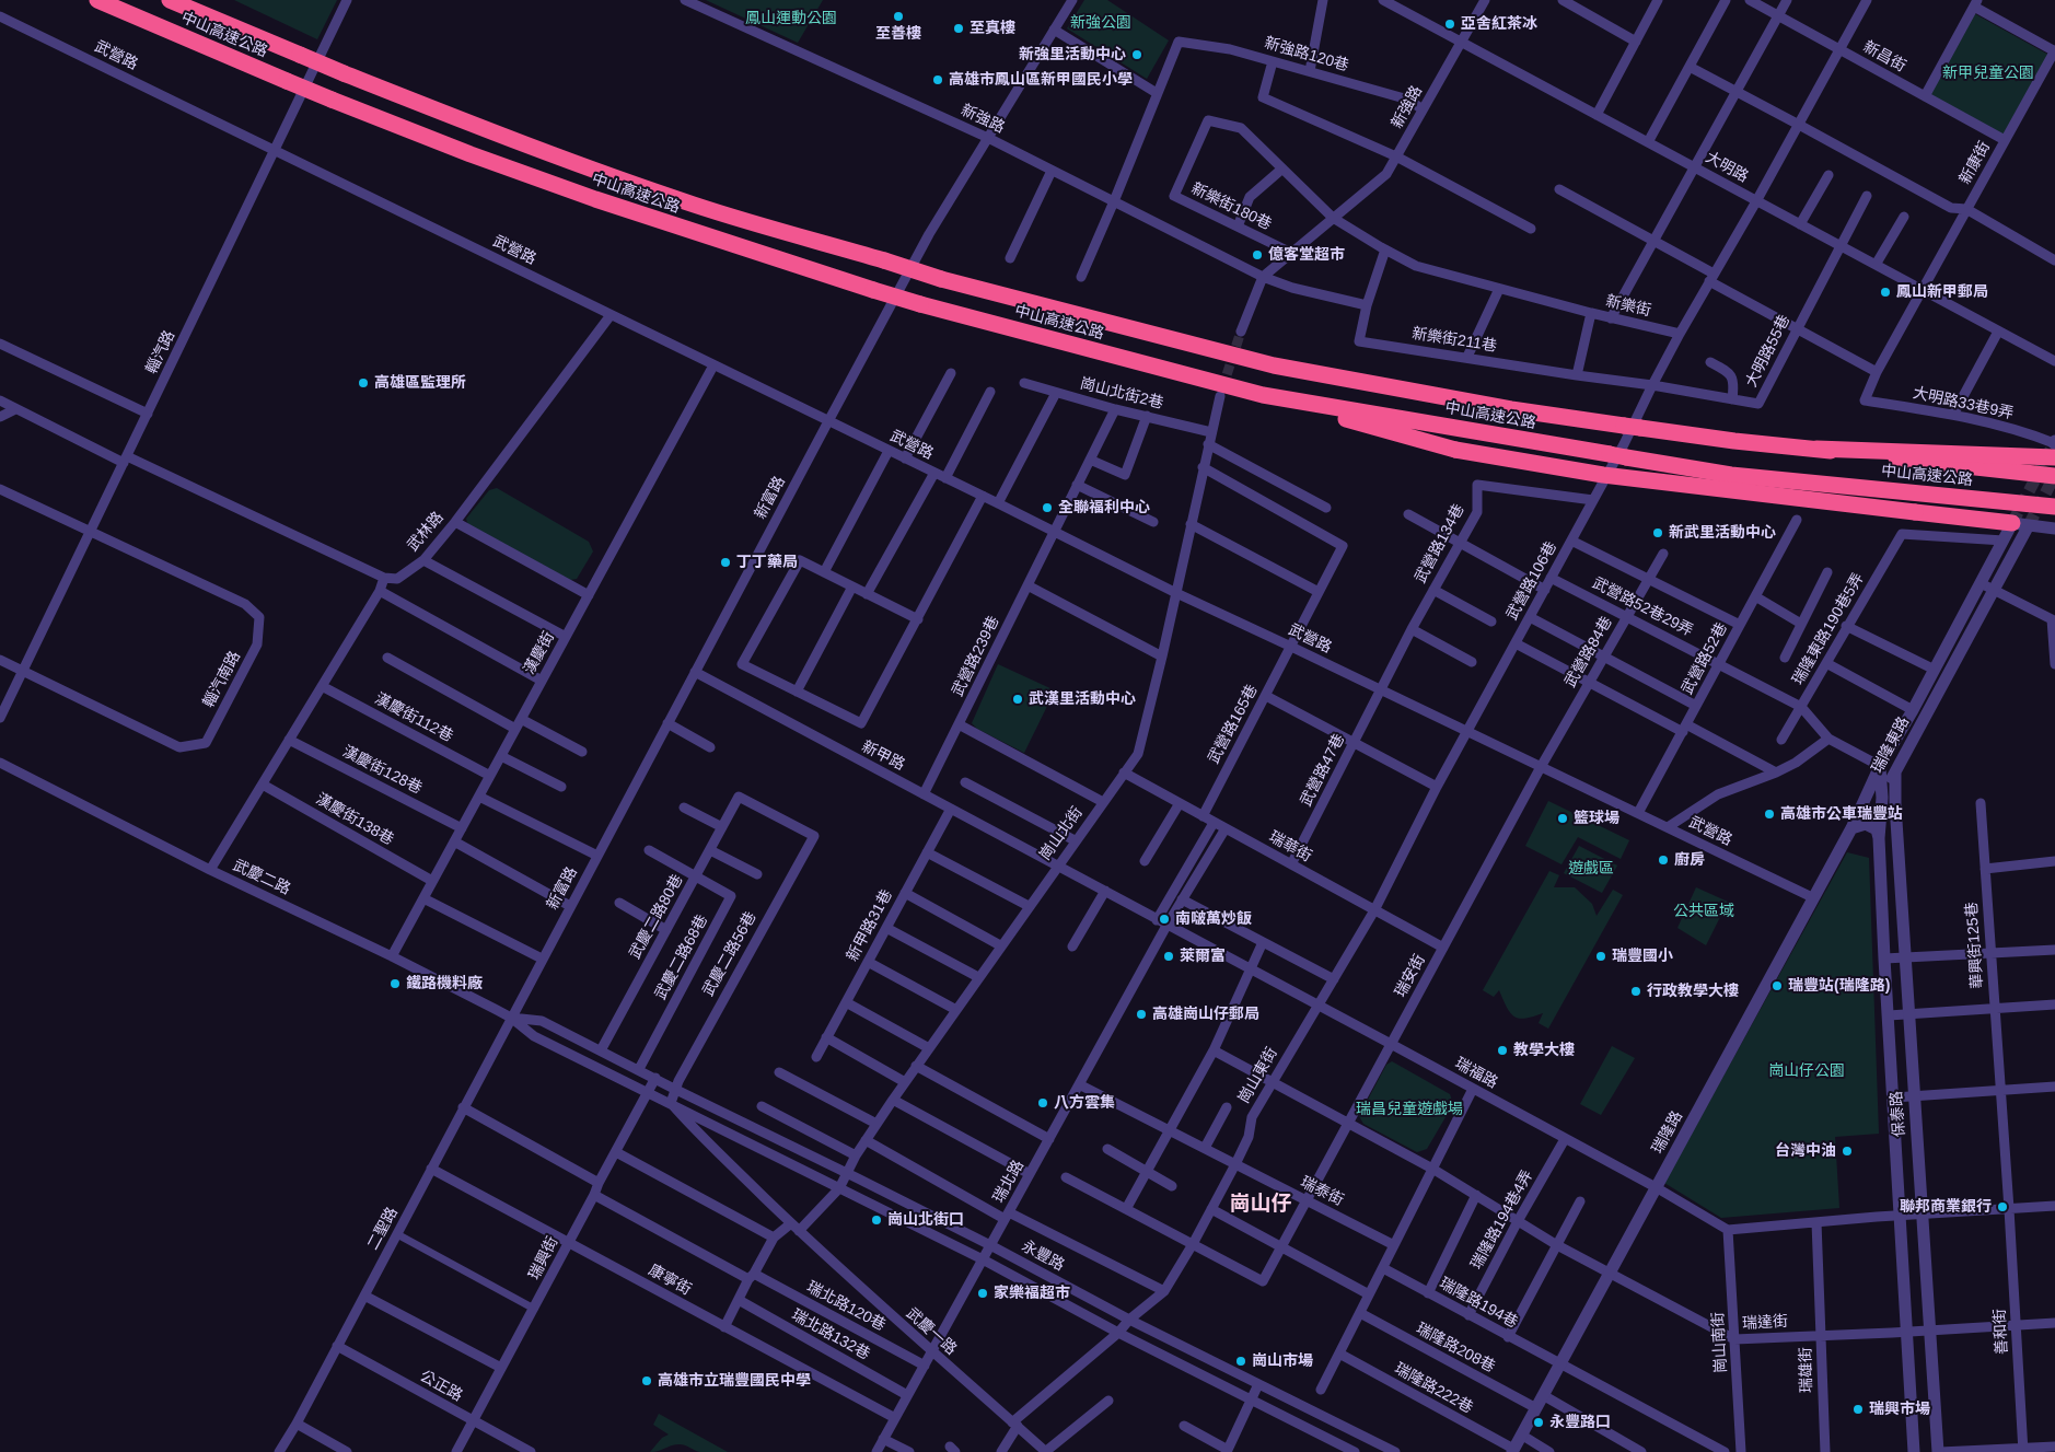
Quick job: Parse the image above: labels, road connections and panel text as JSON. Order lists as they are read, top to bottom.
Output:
{
  "streets": {
    "highway": ["中山高速公路"],
    "street": [
      "新強路120巷",
      "武營路",
      "新昌街",
      "新強路",
      "新康街",
      "大明路",
      "新樂街180巷",
      "新樂街",
      "新樂街211巷",
      "大明路55巷",
      "輜汽路",
      "崗山北街2巷",
      "大明路33巷9弄",
      "新富路",
      "武林路",
      "武營路134巷",
      "武營路106巷",
      "武營路52巷29弄",
      "瑞隆東路190巷5弄",
      "武營路84巷",
      "漢慶街",
      "武營路239巷",
      "武營路52巷",
      "輜汽南路",
      "漢慶街112巷",
      "武營路165巷",
      "瑞隆東路",
      "新甲路",
      "漢慶街128巷",
      "武營路47巷",
      "漢慶街138巷",
      "崗山北街",
      "瑞華街",
      "武慶二路",
      "武慶二路80巷",
      "新甲路31巷",
      "華興街125巷",
      "武慶二路56巷",
      "武慶二路68巷",
      "瑞安街",
      "瑞福路",
      "崗山東街",
      "保泰路",
      "瑞隆路",
      "瑞北路",
      "瑞泰街",
      "瑞隆路194巷4弄",
      "二聖路",
      "永豐路",
      "瑞興街",
      "康寧街",
      "瑞隆路194巷",
      "瑞北路120巷",
      "瑞達街",
      "武慶一路",
      "善和街",
      "瑞北路132巷",
      "崗山南街",
      "瑞隆路208巷",
      "瑞雄街",
      "公正路",
      "瑞隆路222巷"
    ]
  },
  "crossings": [
    ["中山高速公路", "武營路106巷"],
    ["新強路120巷", "新強路"],
    ["武營路", "輜汽路"],
    ["武營路", "新富路"],
    ["武營路", "武林路"],
    ["武營路", "武營路134巷"],
    ["武營路", "武營路106巷"],
    ["武營路", "武營路84巷"],
    ["武營路", "漢慶街"],
    ["武營路", "武營路239巷"],
    ["武營路", "武營路52巷"],
    ["武營路", "武營路165巷"],
    ["武營路", "武營路47巷"],
    ["武營路", "崗山北街"],
    ["武營路", "瑞安街"],
    ["武營路", "崗山東街"],
    ["武營路", "瑞隆路"],
    ["新昌街", "新康街"],
    ["新強路", "大明路"],
    ["新強路", "新樂街180巷"],
    ["新強路", "新樂街"],
    ["新強路", "新富路"],
    ["新康街", "大明路"],
    ["新康街", "大明路33巷9弄"],
    ["大明路", "大明路55巷"],
    ["新樂街180巷", "新樂街"],
    ["新樂街", "新樂街211巷"],
    ["新樂街", "武營路106巷"],
    ["新樂街211巷", "大明路55巷"],
    ["新樂街211巷", "武營路106巷"],
    ["大明路55巷", "武營路106巷"],
    ["輜汽路", "輜汽南路"],
    ["崗山北街2巷", "武營路239巷"],
    ["崗山北街2巷", "崗山北街"],
    ["新富路", "新甲路"],
    ["新富路", "武慶二路"],
    ["新富路", "二聖路"],
    ["武營路134巷", "武營路106巷"],
    ["武營路134巷", "武營路47巷"],
    ["武營路106巷", "武營路52巷29弄"],
    ["武營路106巷", "崗山東街"],
    ["武營路52巷29弄", "瑞隆東路190巷5弄"],
    ["武營路52巷29弄", "武營路84巷"],
    ["武營路52巷29弄", "武營路52巷"],
    ["瑞隆東路190巷5弄", "瑞隆東路"],
    ["武營路84巷", "瑞安街"],
    ["漢慶街", "漢慶街112巷"],
    ["漢慶街", "漢慶街128巷"],
    ["漢慶街", "漢慶街138巷"],
    ["漢慶街", "武慶二路"],
    ["武營路239巷", "新甲路"],
    ["武營路165巷", "崗山北街"],
    ["武營路165巷", "瑞華街"],
    ["瑞隆東路", "保泰路"],
    ["瑞隆東路", "瑞隆路"],
    ["新甲路", "崗山北街"],
    ["新甲路", "新甲路31巷"],
    ["新甲路", "瑞福路"],
    ["武營路47巷", "瑞華街"],
    ["崗山北街", "瑞華街"],
    ["崗山北街", "武慶二路"],
    ["崗山北街", "瑞福路"],
    ["崗山北街", "永豐路"],
    ["崗山北街", "武慶一路"],
    ["瑞華街", "瑞安街"],
    ["瑞華街", "崗山東街"],
    ["瑞華街", "瑞北路"],
    ["武慶二路", "武慶二路80巷"],
    ["武慶二路", "武慶二路56巷"],
    ["武慶二路", "武慶二路68巷"],
    ["武慶二路", "二聖路"],
    ["武慶二路", "永豐路"],
    ["武慶二路", "瑞興街"],
    ["武慶二路", "武慶一路"],
    ["武慶二路80巷", "武慶二路56巷"],
    ["武慶二路80巷", "武慶二路68巷"],
    ["華興街125巷", "善和街"],
    ["武慶二路56巷", "永豐路"],
    ["瑞安街", "瑞福路"],
    ["瑞安街", "崗山東街"],
    ["瑞安街", "瑞泰街"],
    ["瑞安街", "瑞達街"],
    ["瑞福路", "崗山東街"],
    ["瑞福路", "瑞隆路"],
    ["瑞福路", "瑞北路"],
    ["瑞福路", "瑞隆路194巷4弄"],
    ["瑞福路", "崗山南街"],
    ["崗山東街", "瑞泰街"],
    ["崗山東街", "永豐路"],
    ["崗山東街", "瑞達街"],
    ["崗山東街", "武慶一路"],
    ["保泰路", "瑞隆路"],
    ["保泰路", "瑞達街"],
    ["瑞隆路", "瑞隆路194巷"],
    ["瑞隆路", "瑞達街"],
    ["瑞隆路", "瑞隆路208巷"],
    ["瑞隆路", "瑞隆路222巷"],
    ["瑞北路", "瑞泰街"],
    ["瑞北路", "永豐路"],
    ["瑞北路", "康寧街"],
    ["瑞北路", "瑞北路120巷"],
    ["瑞北路", "武慶一路"],
    ["瑞北路", "瑞北路132巷"],
    ["瑞隆路194巷4弄", "瑞隆路194巷"],
    ["瑞隆路194巷4弄", "瑞達街"],
    ["二聖路", "康寧街"],
    ["二聖路", "公正路"],
    ["瑞興街", "康寧街"],
    ["瑞興街", "瑞北路120巷"],
    ["瑞興街", "公正路"],
    ["瑞達街", "善和街"],
    ["瑞達街", "崗山南街"],
    ["瑞達街", "瑞雄街"]
  ],
  "districts": ["崗山仔"],
  "parks": [
    "鳳山運動公園",
    "新強公園",
    "新甲兒童公園",
    "遊戲區",
    "公共區域",
    "崗山仔公園",
    "瑞昌兒童遊戲場"
  ],
  "places": [
    "至善樓",
    "亞舍紅茶冰",
    "至真樓",
    "新強里活動中心",
    "高雄市鳳山區新甲國民小學",
    "億客堂超市",
    "鳳山新甲郵局",
    "高雄區監理所",
    "全聯福利中心",
    "新武里活動中心",
    "丁丁藥局",
    "武漢里活動中心",
    "高雄市公車瑞豐站",
    "籃球場",
    "廚房",
    "南啵萬炒飯",
    "萊爾富",
    "瑞豐國小",
    "鐵路機料廠",
    "瑞豐站(瑞隆路)",
    "行政教學大樓",
    "高雄崗山仔郵局",
    "教學大樓",
    "八方雲集",
    "台灣中油",
    "聯邦商業銀行",
    "崗山北街口",
    "家樂福超市",
    "崗山市場",
    "高雄市立瑞豐國民中學",
    "瑞興市場",
    "永豐路口"
  ]
}
